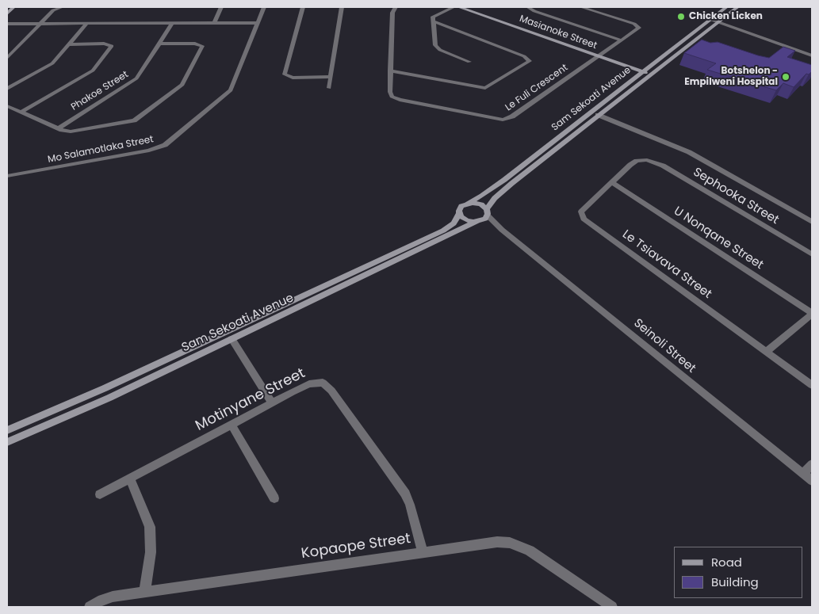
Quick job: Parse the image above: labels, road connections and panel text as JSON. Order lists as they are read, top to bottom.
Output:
{
  "streets": {
    "street": [
      "Masianoke Street",
      "Le Fuli Crescent",
      "Phakoe Street",
      "Sam Sekoati Avenue",
      "Mo Salamotlaka Street",
      "Sephooka Street",
      "U Nonqane Street",
      "Le Tsiavava Street",
      "Seinoli Street",
      "Motinyane Street",
      "Kopaope Street"
    ]
  },
  "crossings": [
    ["Masianoke Street", "Le Fuli Crescent"],
    ["Masianoke Street", "Sam Sekoati Avenue"],
    ["Sam Sekoati Avenue", "Seinoli Street"],
    ["Sephooka Street", "Le Tsiavava Street"],
    ["U Nonqane Street", "Le Tsiavava Street"],
    ["Motinyane Street", "Kopaope Street"]
  ],
  "places": ["Chicken Licken", "Botshelon - Empilweni Hospital"],
  "legend": ["Road", "Building"]
}
